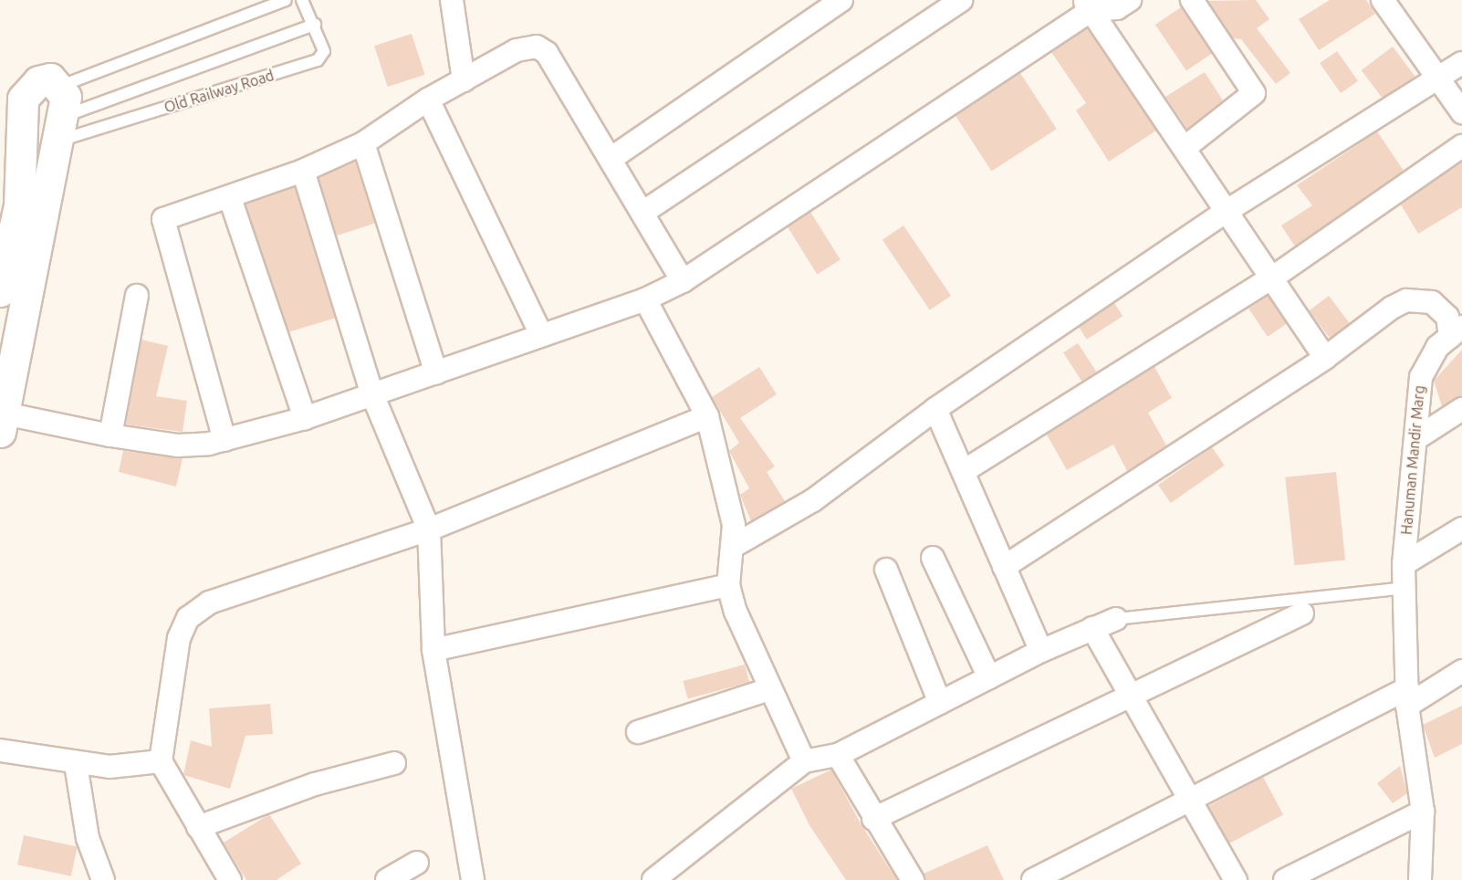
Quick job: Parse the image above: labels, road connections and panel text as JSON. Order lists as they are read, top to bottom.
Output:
{
  "streets": {
    "street": ["Hanuman Mandir Marg"],
    "lane": ["Old Railway Road"]
  }
}
